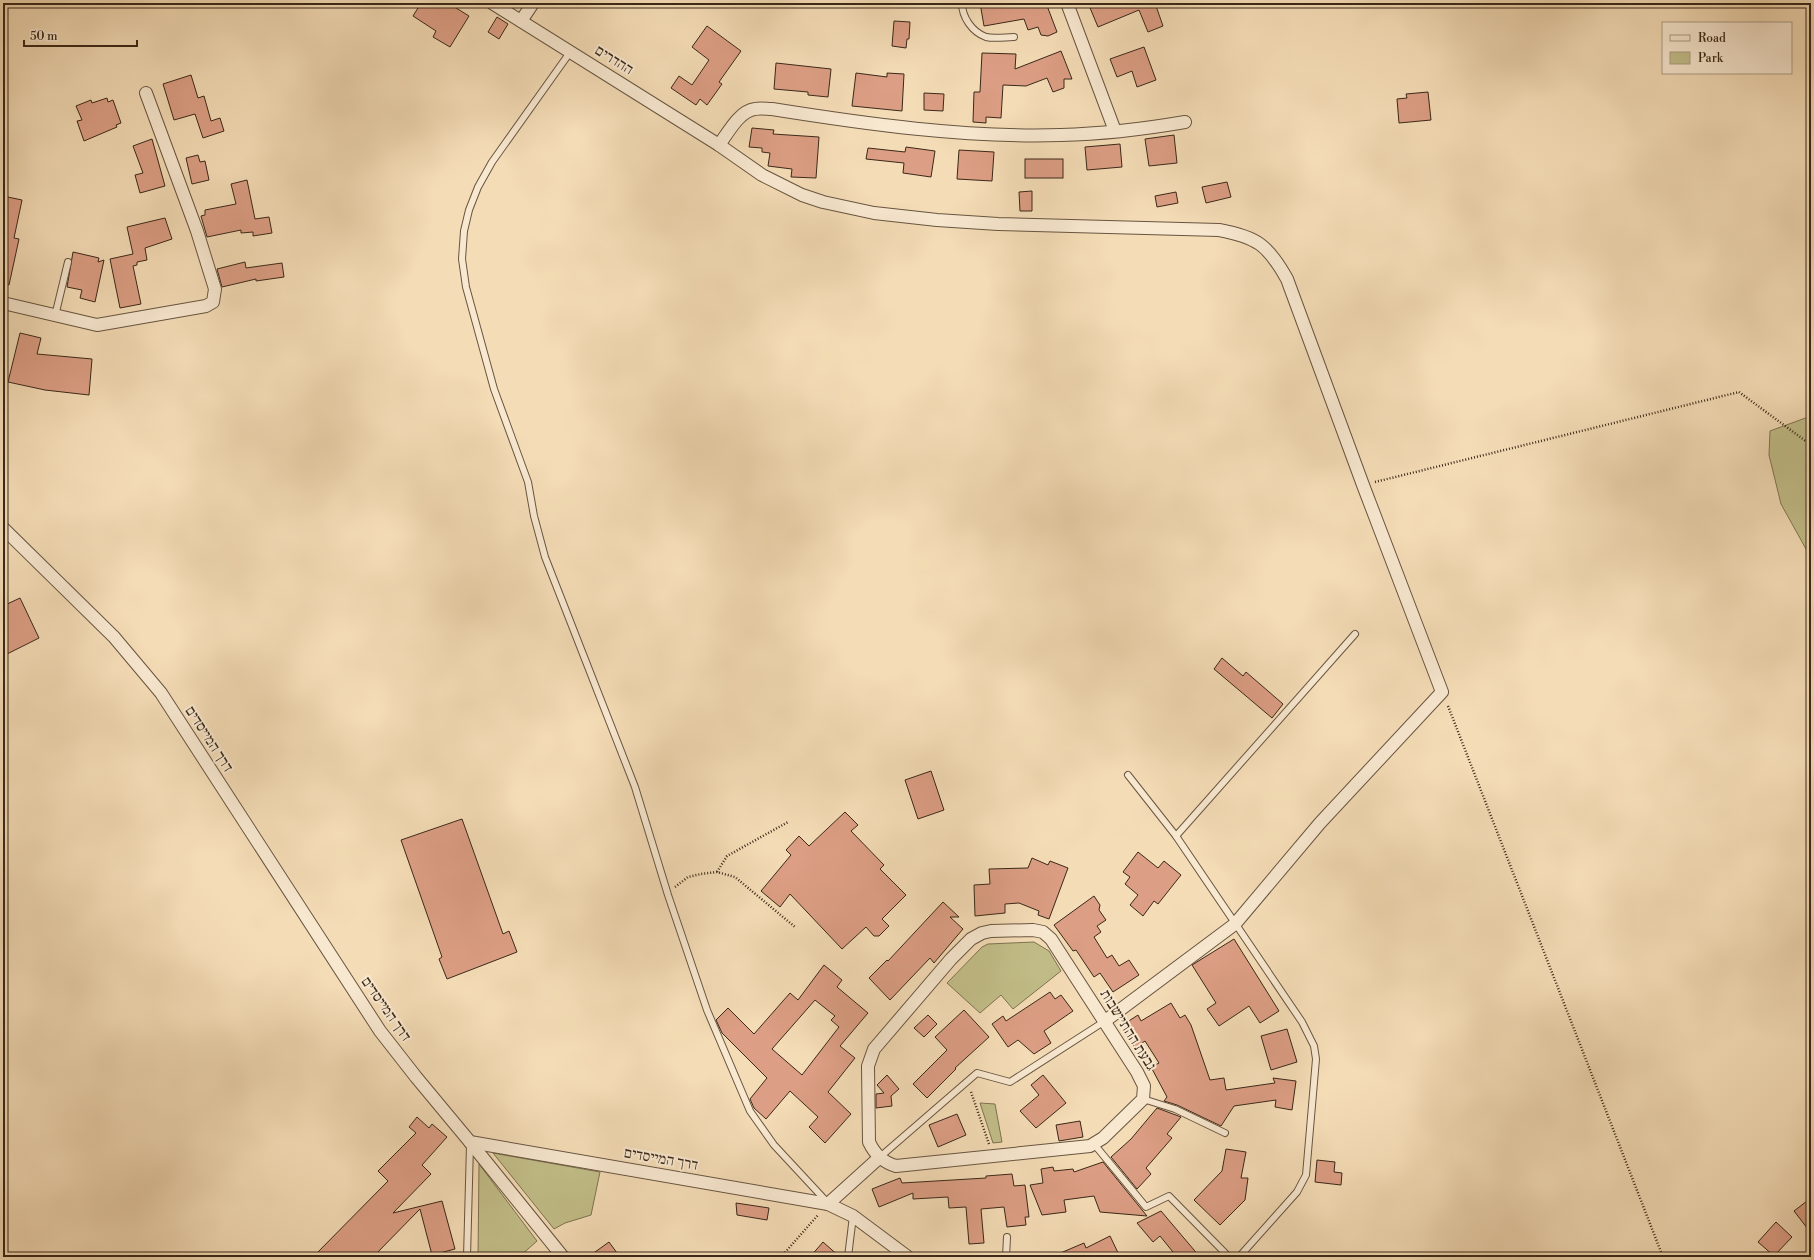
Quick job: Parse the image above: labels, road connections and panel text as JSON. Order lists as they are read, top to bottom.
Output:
{
  "streets": {
    "street": ["ההדרים", "דרך המייסדים", "גבעת ההתיישבות"]
  },
  "legend": ["Road", "Park"],
  "scale_bar": "50 m"
}
